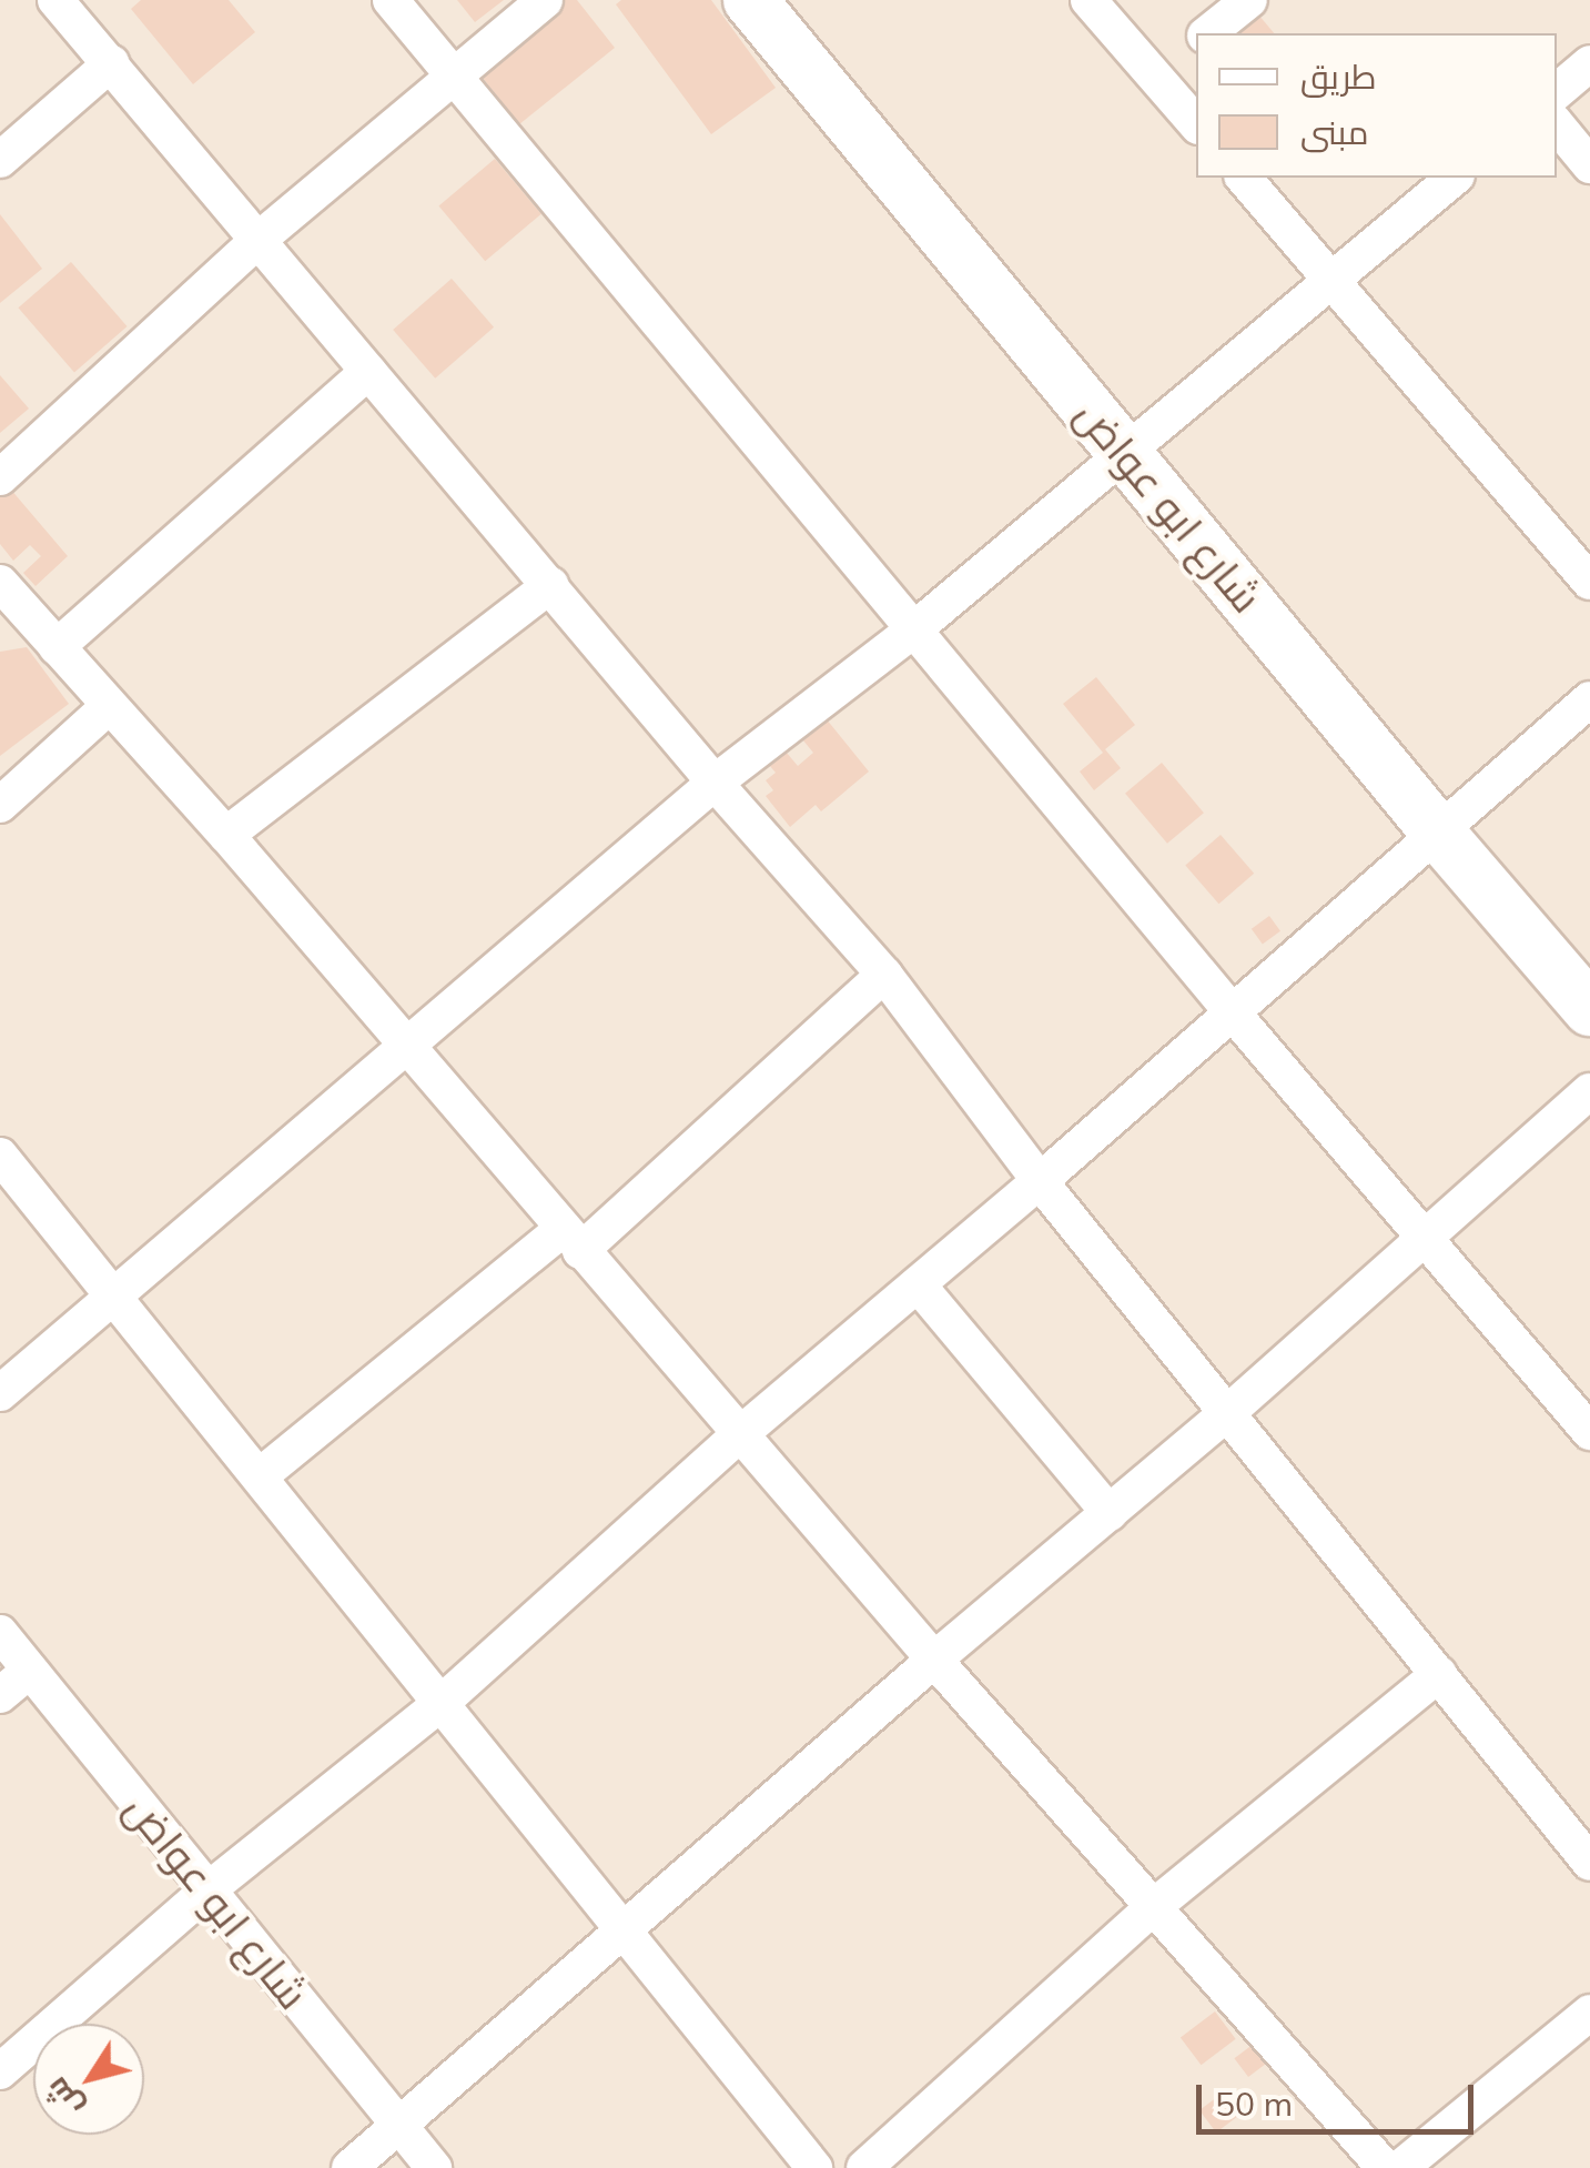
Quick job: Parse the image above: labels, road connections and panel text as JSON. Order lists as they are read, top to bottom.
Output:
{
  "streets": {
    "street": ["شارع ابو عواض"]
  },
  "legend": ["طريق", "مبنى"],
  "scale_bar": "50 m",
  "north": "bottom left"
}
